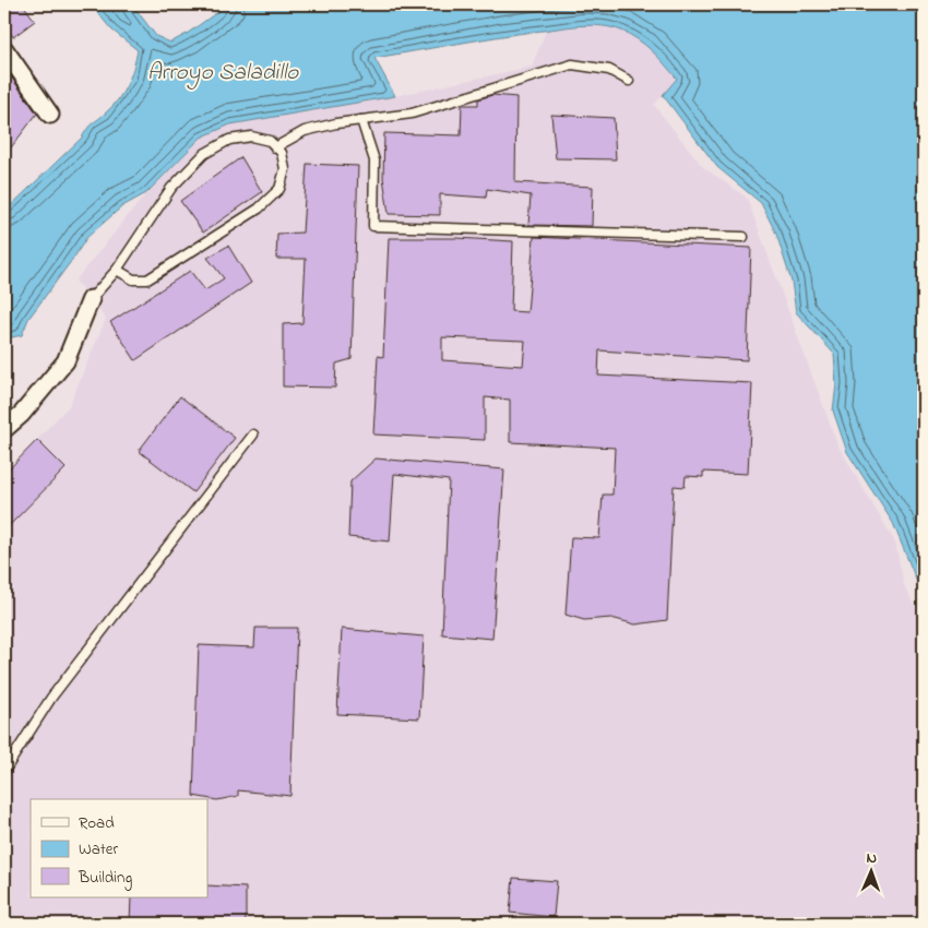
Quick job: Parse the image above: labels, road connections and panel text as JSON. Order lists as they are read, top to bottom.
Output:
{
  "water": ["Arroyo Saladillo"],
  "legend": ["Road", "Water", "Building"],
  "north": "top"
}
